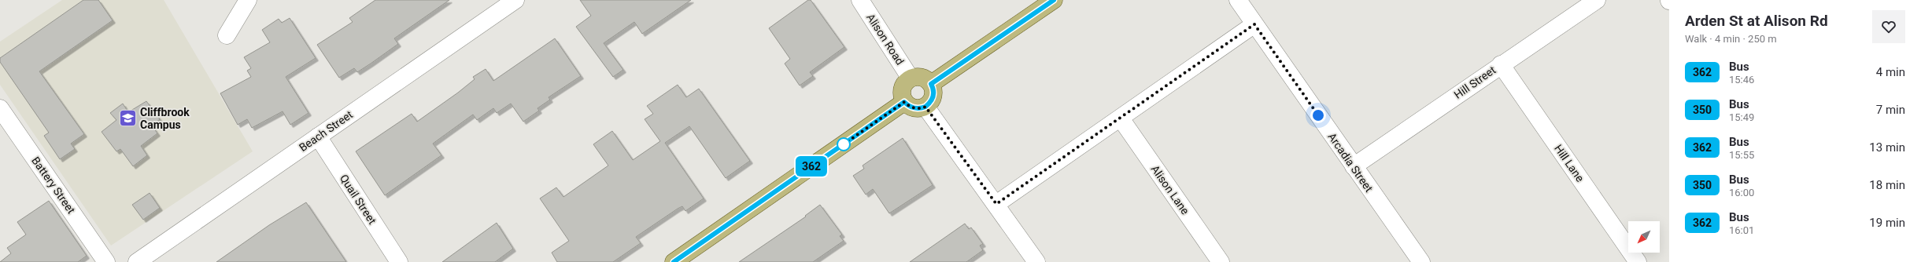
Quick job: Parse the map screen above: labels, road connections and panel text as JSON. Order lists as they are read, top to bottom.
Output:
{
  "streets": {
    "street": [
      "Alison Road",
      "Hill Street",
      "Beach Street",
      "Arcadia Street",
      "Hill Lane",
      "Battery Street",
      "Alison Lane",
      "Quail Street"
    ]
  },
  "crossings": [
    ["Hill Street", "Arcadia Street"],
    ["Hill Street", "Hill Lane"],
    ["Beach Street", "Quail Street"]
  ],
  "places": {
    "school or university": ["Cliffbrook Campus"]
  },
  "lines": ["bus line 362"],
  "north": "bottom left",
  "page": {
    "on_map": "362",
    "heading": ["Arden St at Alison Rd", "Walk · 4 min · 250 m"],
    "list": [
      {
        "mark": "362",
        "name": "Bus",
        "note": "15:46",
        "value": "4 min"
      },
      {
        "mark": "350",
        "name": "Bus",
        "note": "15:49",
        "value": "7 min"
      },
      {
        "mark": "362",
        "name": "Bus",
        "note": "15:55",
        "value": "13 min"
      },
      {
        "mark": "350",
        "name": "Bus",
        "note": "16:00",
        "value": "18 min"
      },
      {
        "mark": "362",
        "name": "Bus",
        "note": "16:01",
        "value": "19 min"
      }
    ]
  }
}
